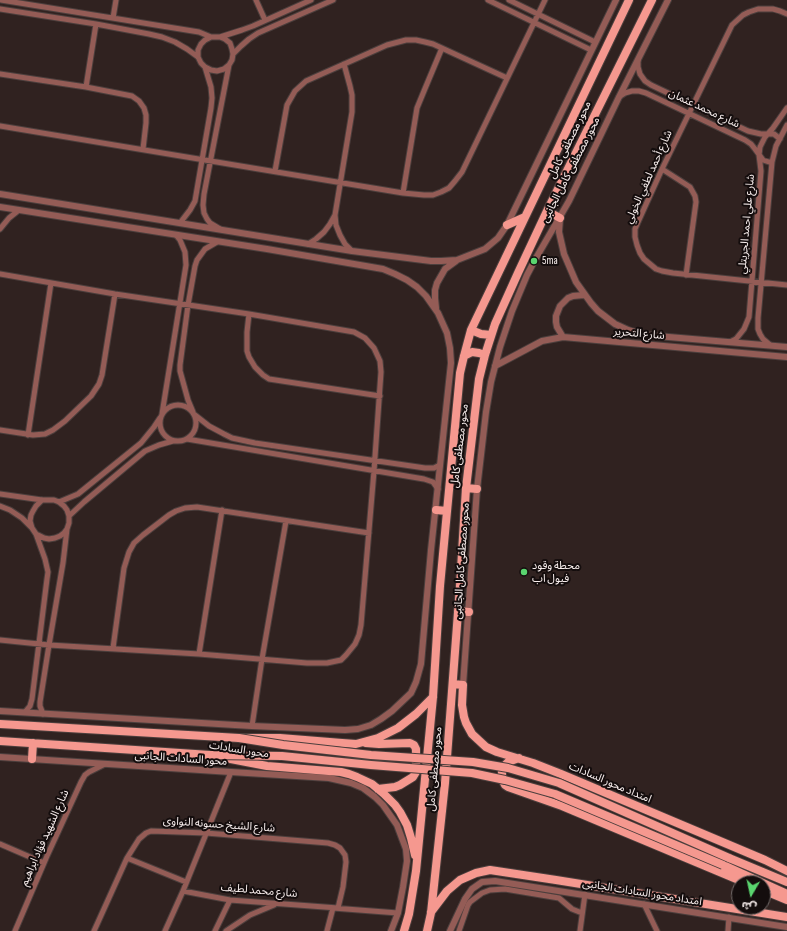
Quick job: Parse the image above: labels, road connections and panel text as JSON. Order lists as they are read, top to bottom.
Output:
{
  "streets": {
    "main road": ["محور مصطفى كامل", "محور السادات", "امتداد محور السادات"],
    "street": [
      "شارع محمد عثمان",
      "محور مصطفى كامل الجانبى",
      "شارع أحمد لطفي الخولي",
      "شارع علي احمد الجريتلي",
      "شارع التحرير",
      "محور السادات الجانبى",
      "شارع الشيخ حسونه النواوى",
      "شارع الشهيد فؤاد ابراهيم",
      "شارع محمد لطيف",
      "امتداد محور السادات الجانبى"
    ]
  },
  "crossings": [
    ["شارع محمد عثمان", "محور مصطفى كامل الجانبى"],
    ["شارع محمد عثمان", "شارع أحمد لطفي الخولي"],
    ["شارع محمد عثمان", "شارع علي احمد الجريتلي"],
    ["محور مصطفى كامل", "محور السادات"],
    ["محور مصطفى كامل الجانبى", "شارع التحرير"],
    ["محور مصطفى كامل الجانبى", "امتداد محور السادات"],
    ["شارع أحمد لطفي الخولي", "شارع علي احمد الجريتلي"],
    ["شارع علي احمد الجريتلي", "شارع التحرير"],
    ["محور السادات الجانبى", "شارع الشهيد فؤاد ابراهيم"],
    ["محور السادات الجانبى", "شارع محمد لطيف"],
    ["شارع الشيخ حسونه النواوى", "شارع محمد لطيف"]
  ],
  "places": ["5ma", "محطة وقود فيول اب"],
  "north": "bottom"
}
